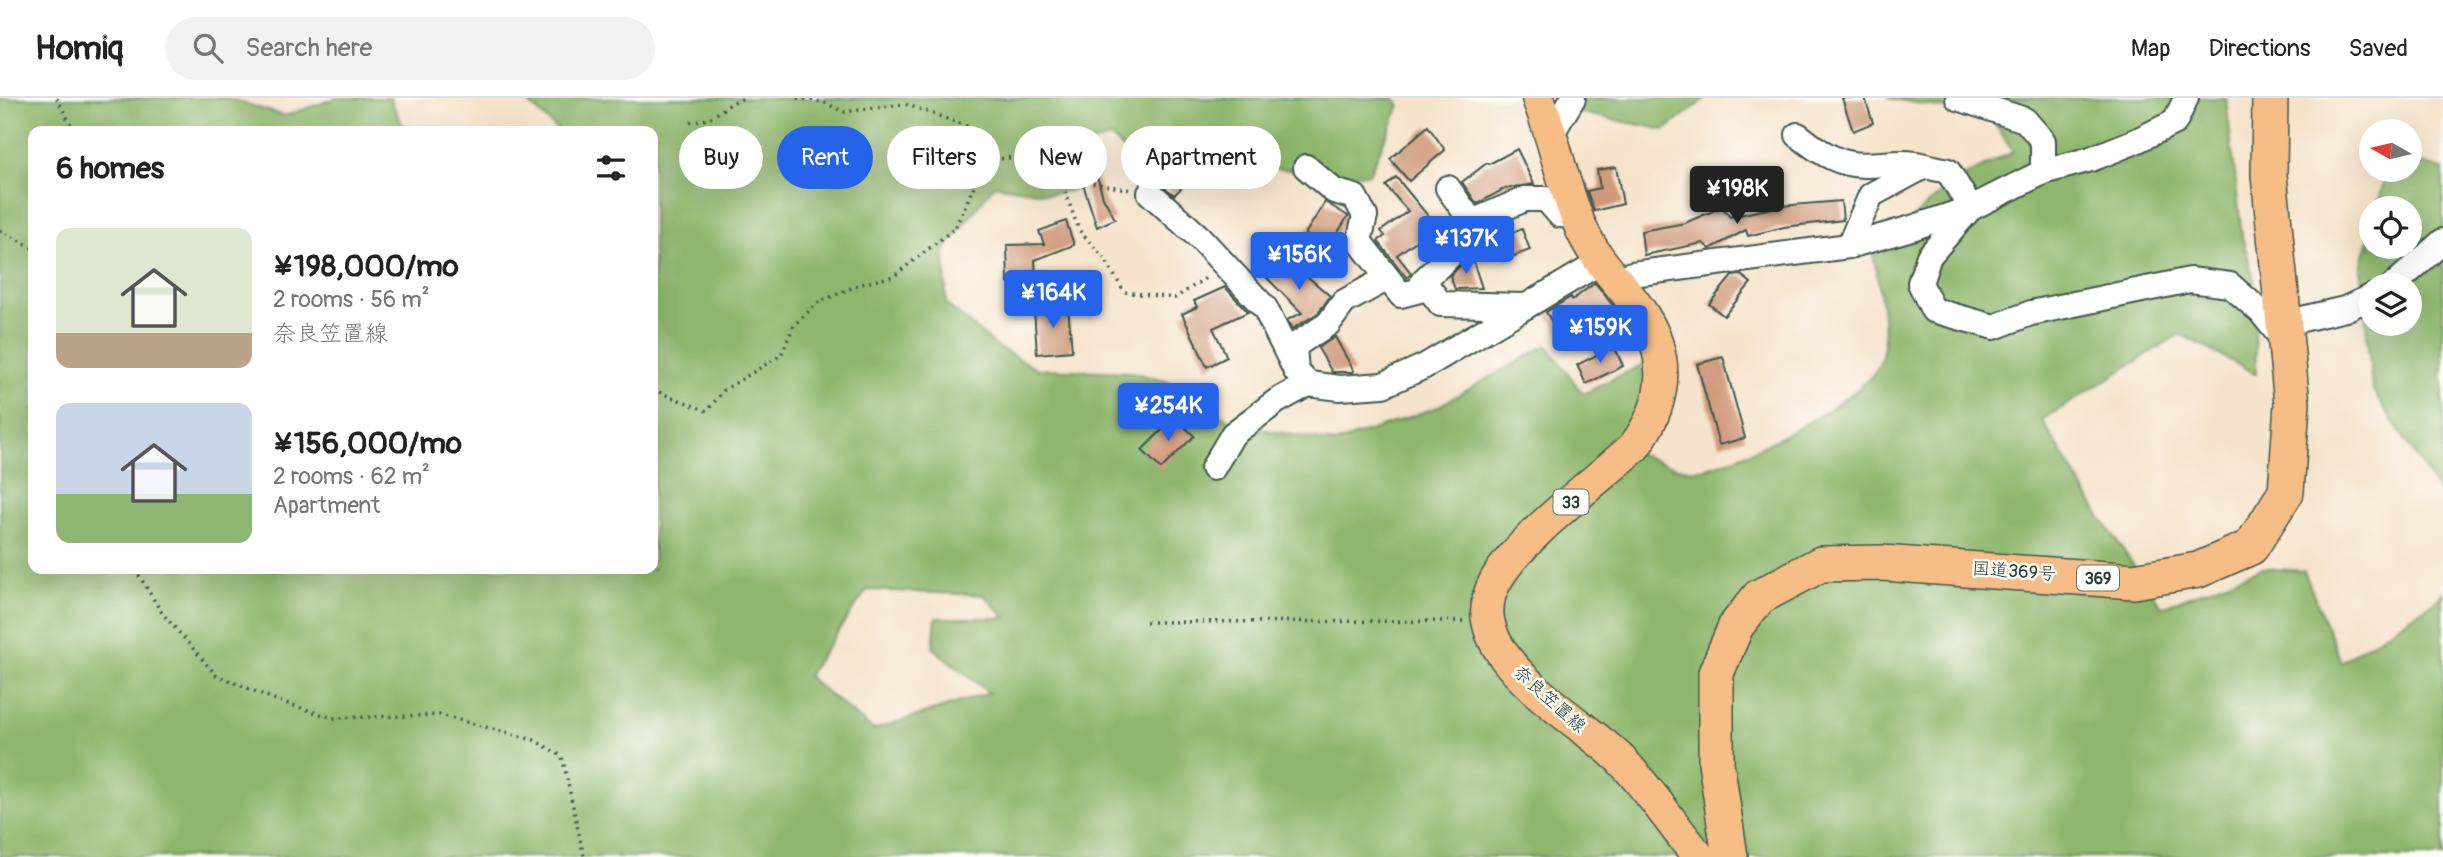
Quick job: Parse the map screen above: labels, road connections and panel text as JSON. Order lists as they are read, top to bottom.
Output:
{
  "streets": {
    "highway": ["国道369号", "369"],
    "main road": ["33", "奈良笠置線"]
  },
  "crossings": [
    ["33", "奈良笠置線"]
  ],
  "north": "left",
  "page": {
    "header": "Homiq",
    "search": "Search here",
    "nav": ["Map", "Directions", "Saved"],
    "chip": [
      "Buy",
      "Rent",
      "Filters",
      "New",
      "Apartment"
    ],
    "heading": "6 homes",
    "price": [
      "¥198K",
      "¥137K",
      "¥156K",
      "¥164K",
      "¥159K",
      "¥254K"
    ],
    "list": [
      {
        "name": "¥198,000/mo",
        "note": "2 rooms · 56 m² · 奈良笠置線"
      },
      {
        "name": "¥156,000/mo",
        "note": "2 rooms · 62 m² · Apartment"
      }
    ]
  }
}
